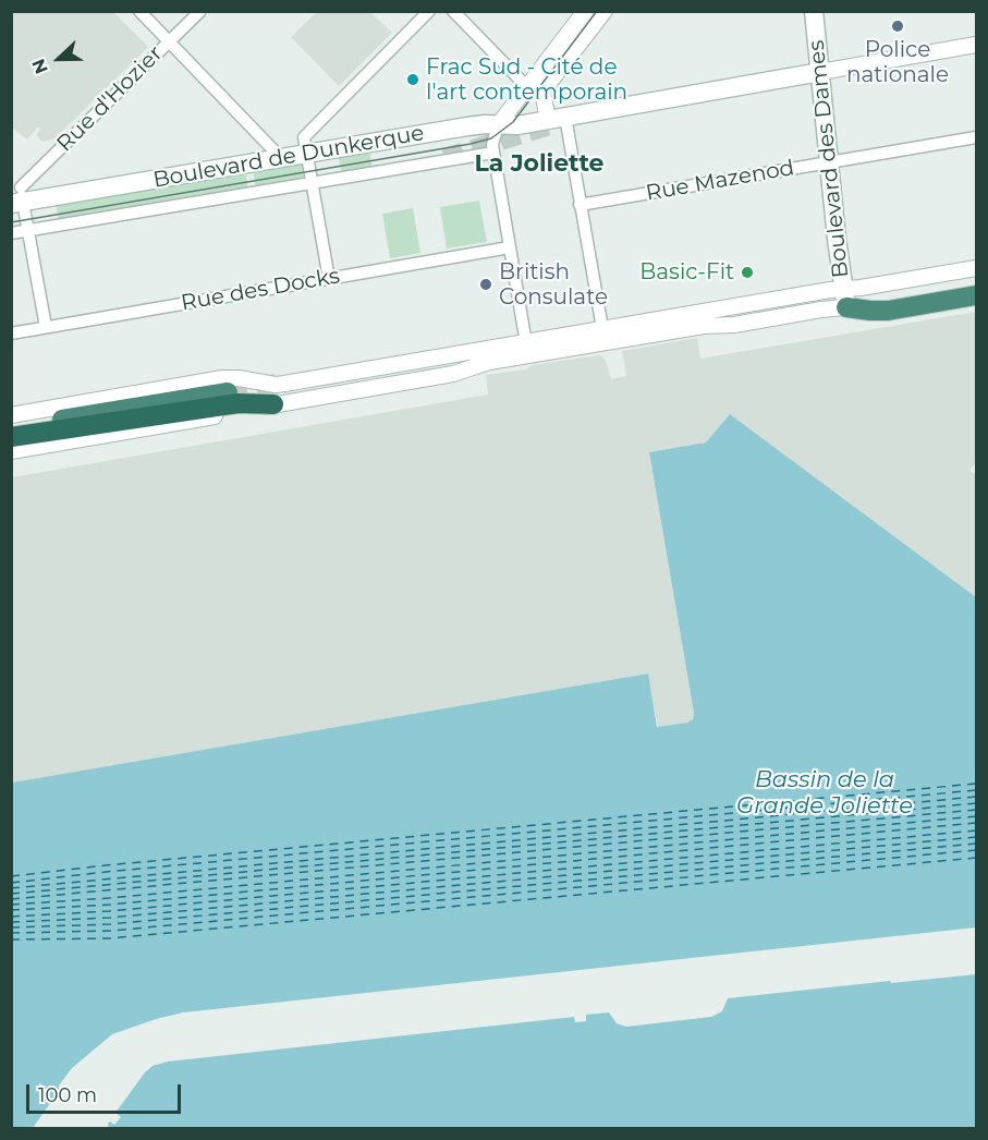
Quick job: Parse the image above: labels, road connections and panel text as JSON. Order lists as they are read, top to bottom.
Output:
{
  "streets": {
    "main road": ["Boulevard de Dunkerque", "Boulevard des Dames"],
    "street": ["Rue d'Hozier", "Rue Mazenod", "Rue des Docks"]
  },
  "crossings": [
    ["Rue d'Hozier", "Boulevard de Dunkerque"],
    ["Boulevard de Dunkerque", "Boulevard des Dames"],
    ["Boulevard des Dames", "Rue Mazenod"]
  ],
  "districts": ["La Joliette"],
  "water": ["Bassin de la Grande Joliette"],
  "places": [
    "Police nationale",
    "Frac Sud - Cité de l'art contemporain",
    "Basic-Fit",
    "British Consulate"
  ],
  "scale_bar": "100 m",
  "north": "left"
}
